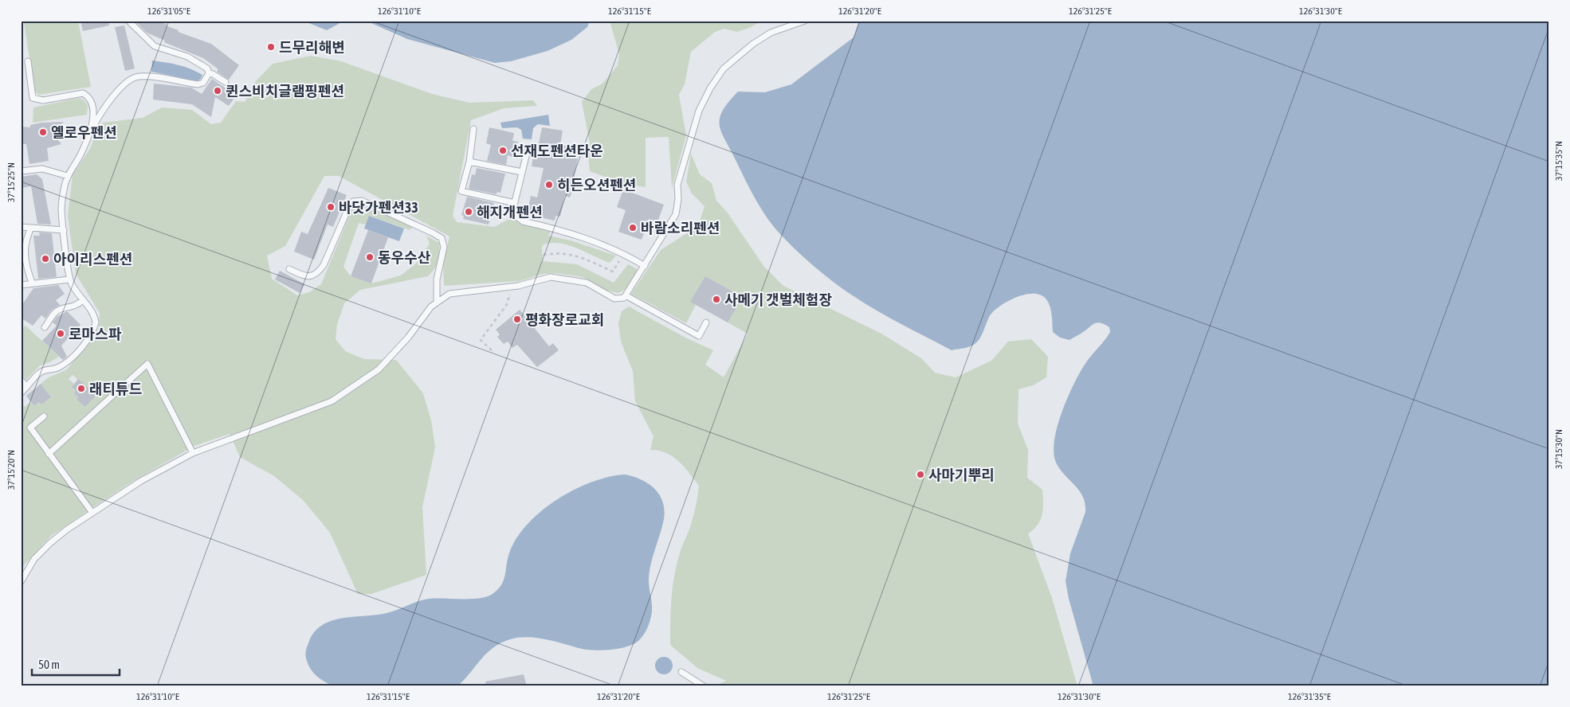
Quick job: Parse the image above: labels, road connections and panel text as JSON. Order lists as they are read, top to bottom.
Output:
{
  "places": [
    "드무리해변",
    "퀸스비치글램핑펜션",
    "옐로우펜션",
    "선재도펜션타운",
    "히든오션펜션",
    "바닷가펜션33",
    "해지개펜션",
    "바람소리펜션",
    "동우수산",
    "아이리스펜션",
    "사메기 갯벌체험장",
    "평화장로교회",
    "로마스파",
    "래티튜드",
    "사마기뿌리"
  ],
  "scale_bar": "50 m",
  "coordinates": [
    "126°31'05\"E",
    "126°31'10\"E",
    "126°31'15\"E",
    "126°31'20\"E",
    "126°31'25\"E",
    "126°31'30\"E",
    "37°15'35\"N",
    "37°15'25\"N",
    "37°15'30\"N",
    "37°15'20\"N",
    "126°31'35\"E"
  ]
}
